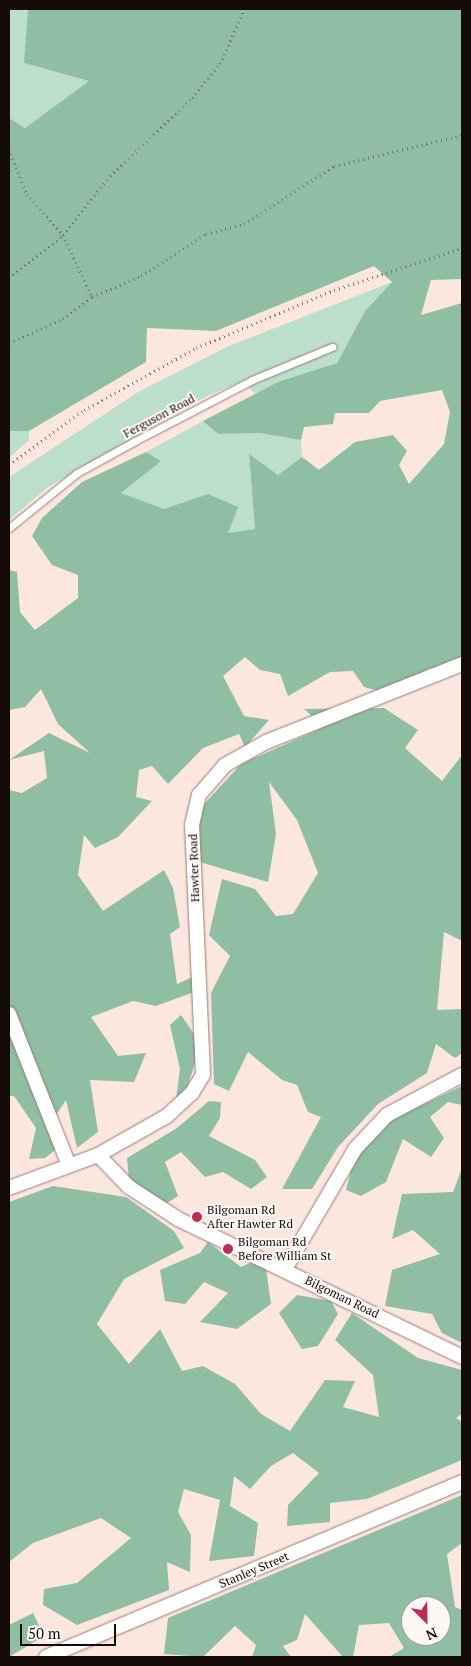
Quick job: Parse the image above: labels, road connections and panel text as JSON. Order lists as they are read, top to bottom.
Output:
{
  "streets": {
    "street": ["Hawter Road", "Bilgoman Road", "Stanley Street"],
    "lane": ["Ferguson Road"]
  },
  "crossings": [
    ["Hawter Road", "Bilgoman Road"]
  ],
  "places": ["Bilgoman Rd After Hawter Rd", "Bilgoman Rd Before William St"],
  "scale_bar": "50 m",
  "north": "bottom right"
}
